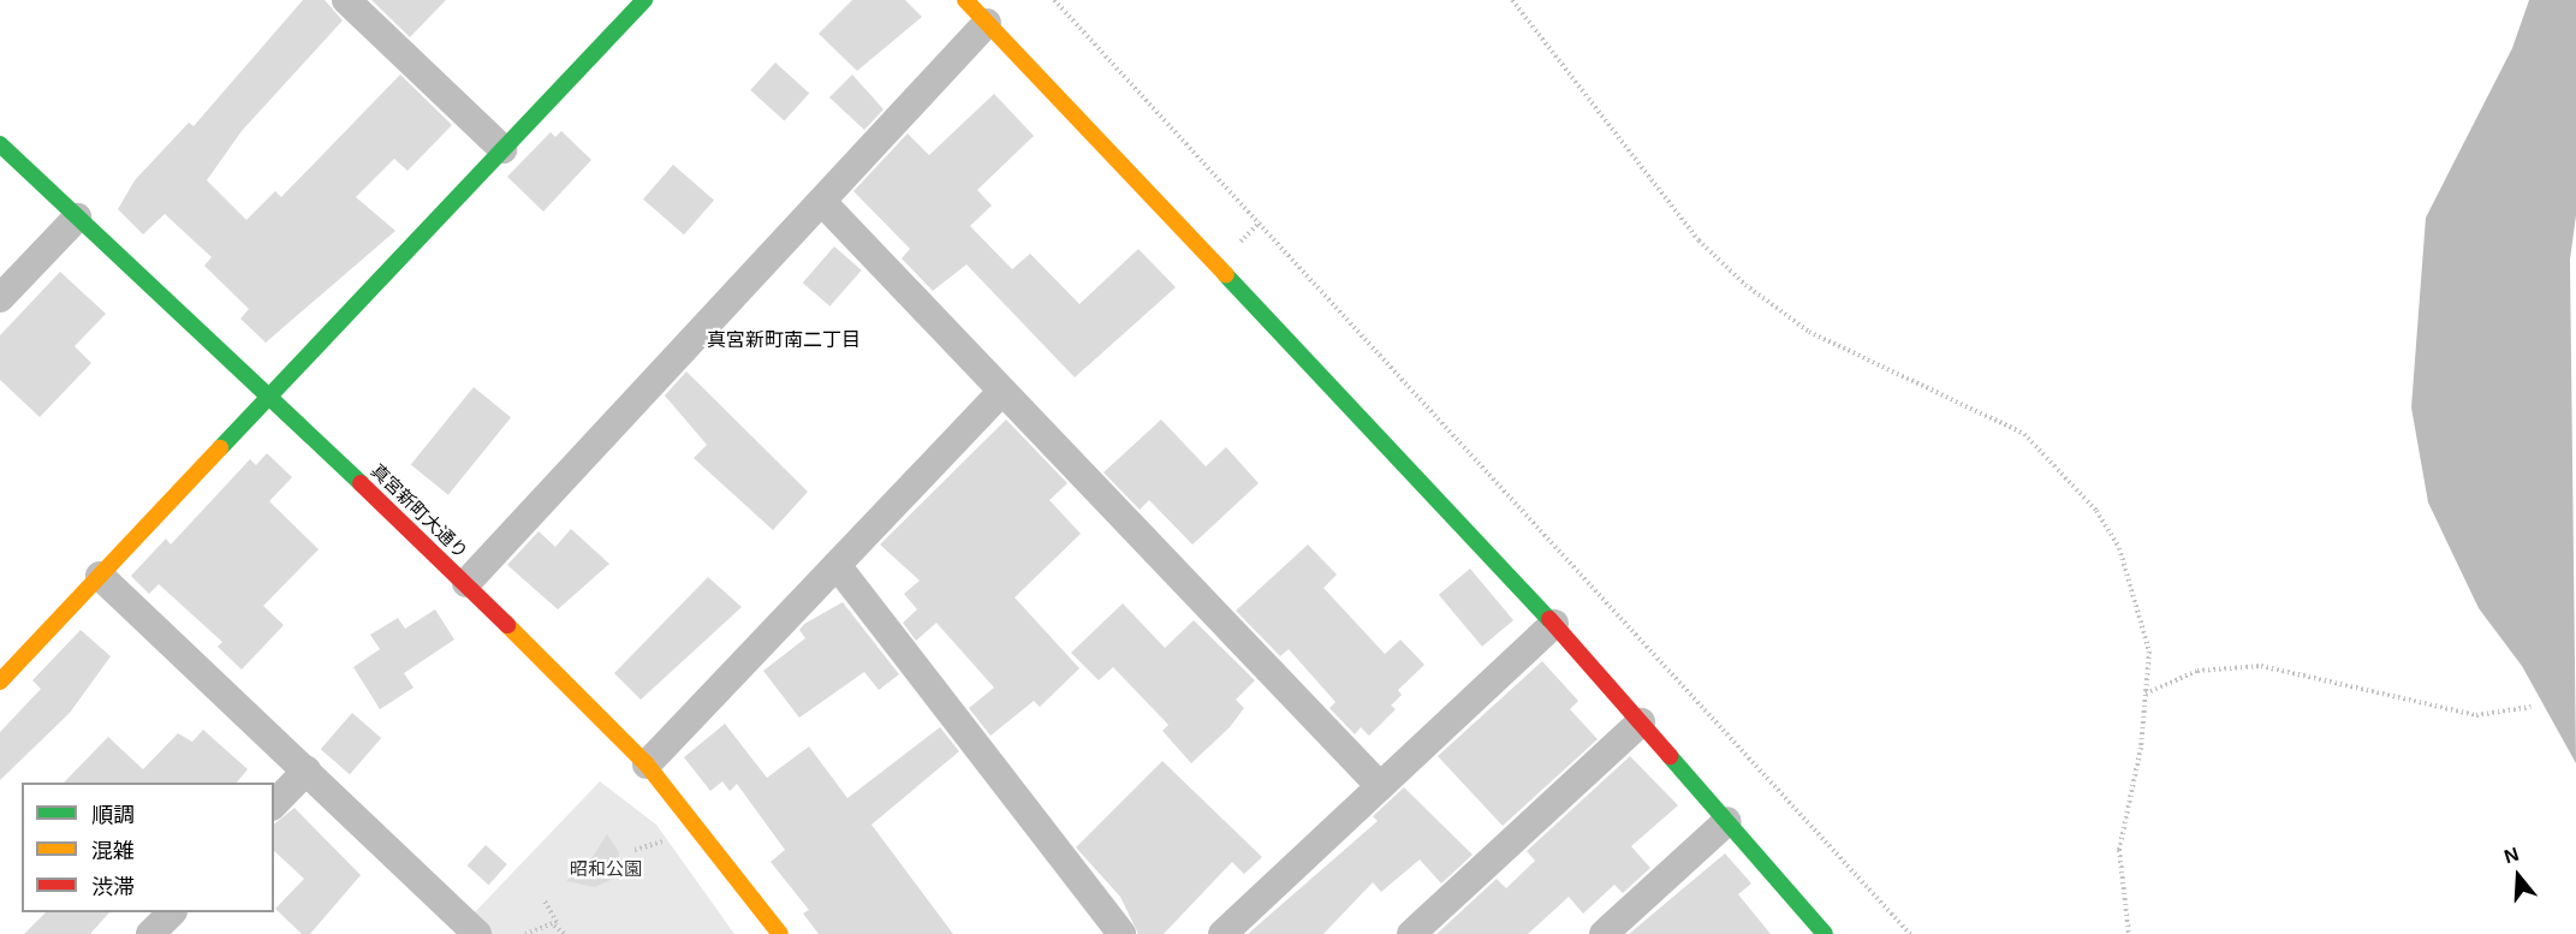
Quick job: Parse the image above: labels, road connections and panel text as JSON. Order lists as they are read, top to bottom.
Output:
{
  "streets": {
    "street": ["真宮新町大通り"]
  },
  "districts": ["真宮新町南二丁目"],
  "parks": ["昭和公園"],
  "legend": ["順調", "混雑", "渋滞"],
  "north": "top"
}
